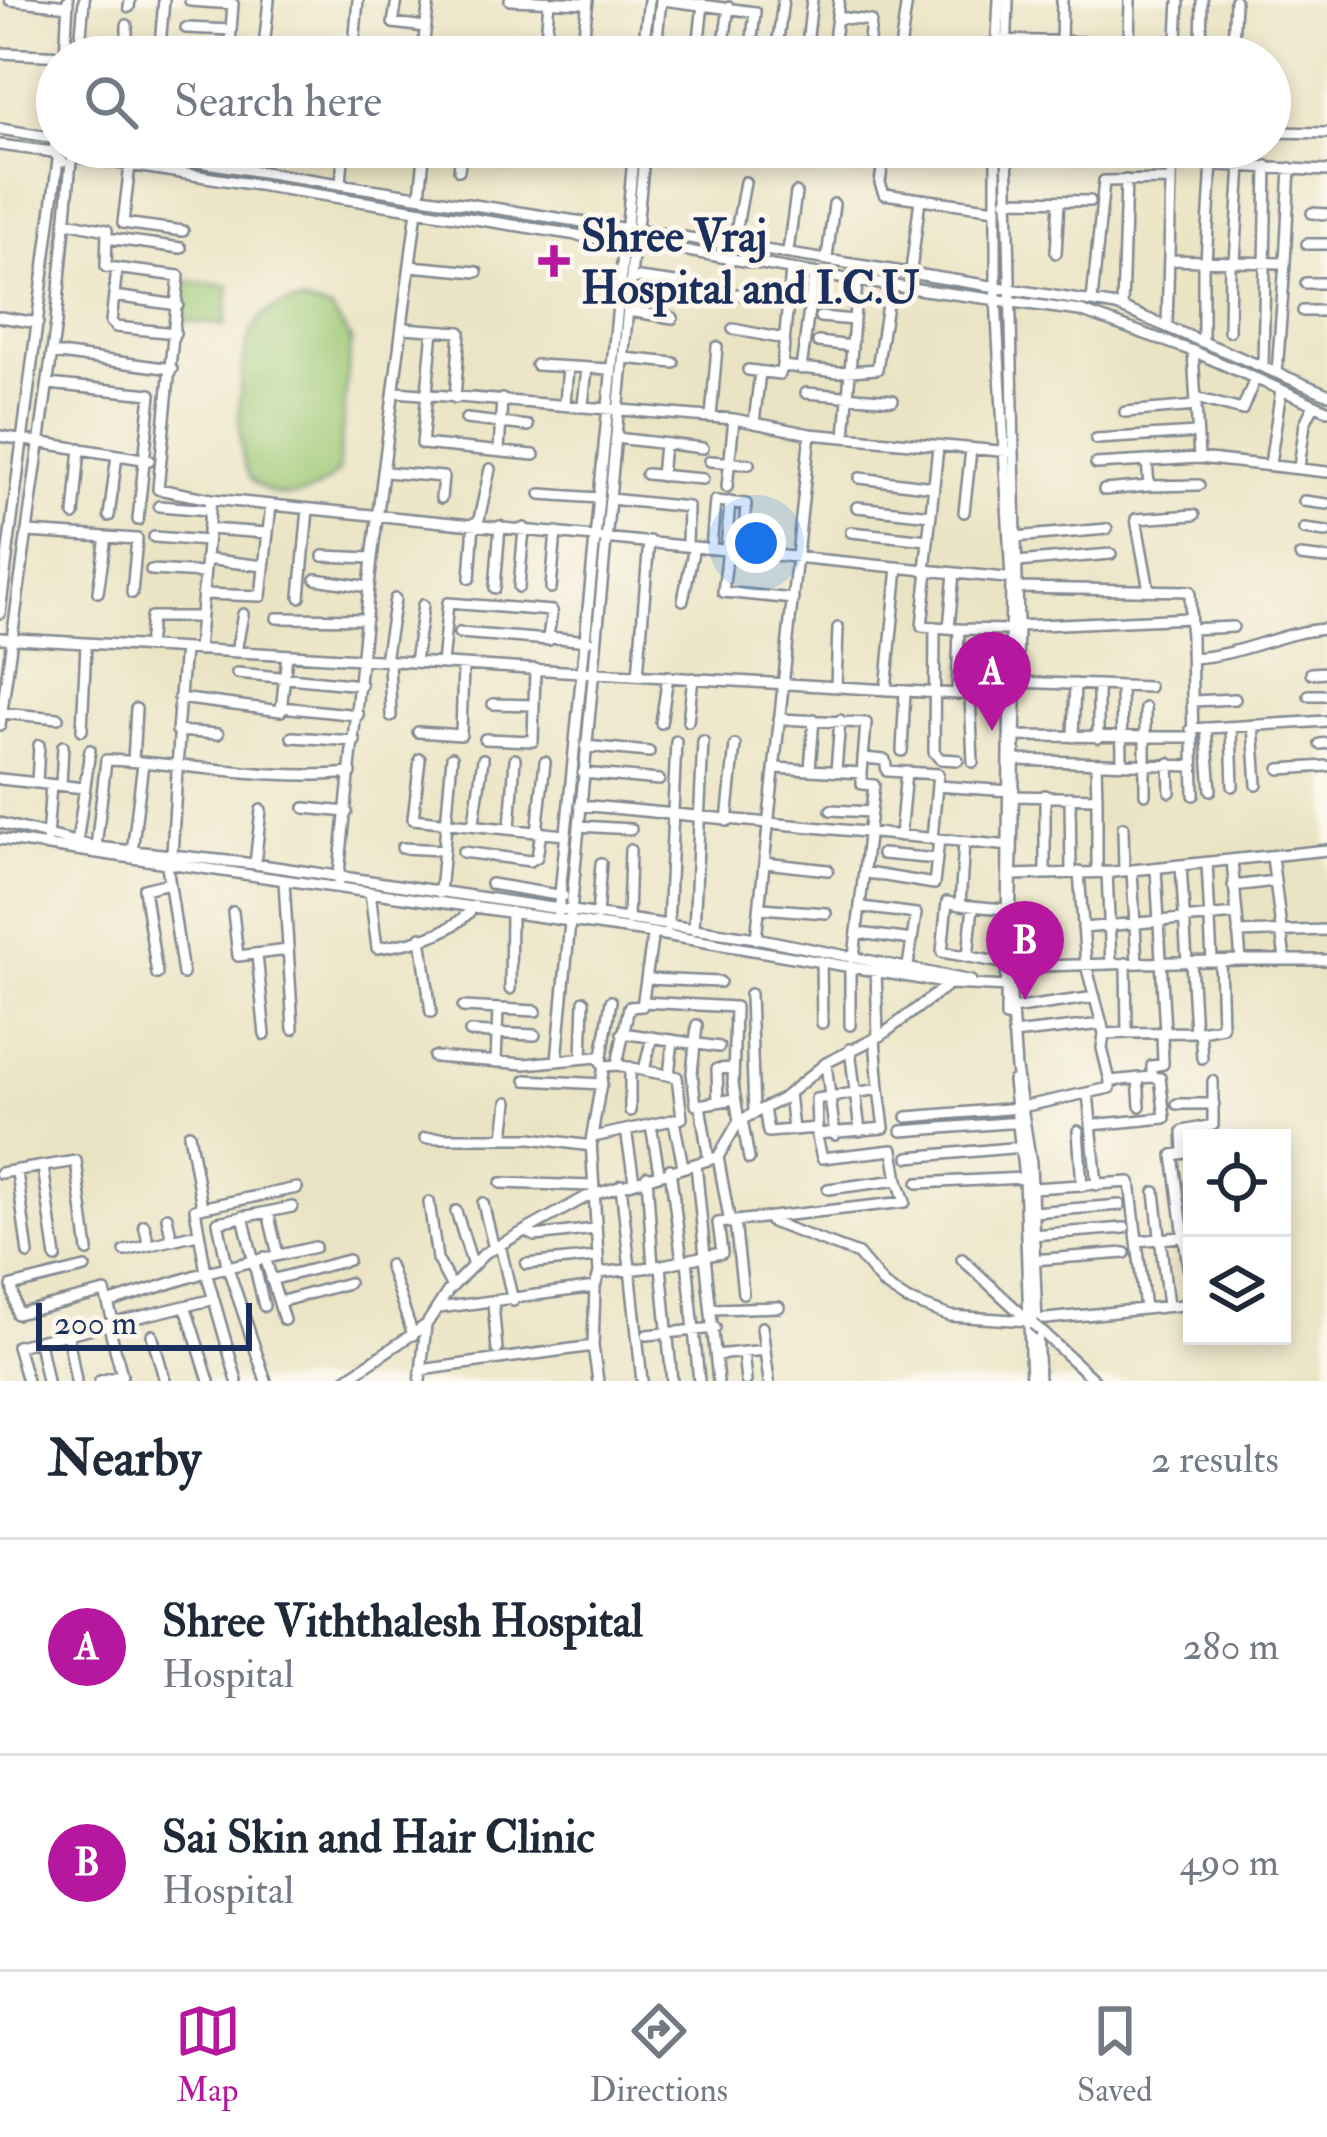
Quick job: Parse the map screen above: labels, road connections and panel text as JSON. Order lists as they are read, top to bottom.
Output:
{
  "places": {
    "health": ["Shree Vraj Hospital and I.C.U"]
  },
  "scale_bar": "200 m",
  "page": {
    "search": "Search here",
    "pins": ["A", "B"],
    "scale": "200 m",
    "heading": ["Nearby", "2 results"],
    "list": [
      {
        "mark": "A",
        "name": "Shree Viththalesh Hospital",
        "note": "Hospital",
        "value": "280 m"
      },
      {
        "mark": "B",
        "name": "Sai Skin and Hair Clinic",
        "note": "Hospital",
        "value": "490 m"
      }
    ],
    "nav": ["Map", "Directions", "Saved"]
  }
}
